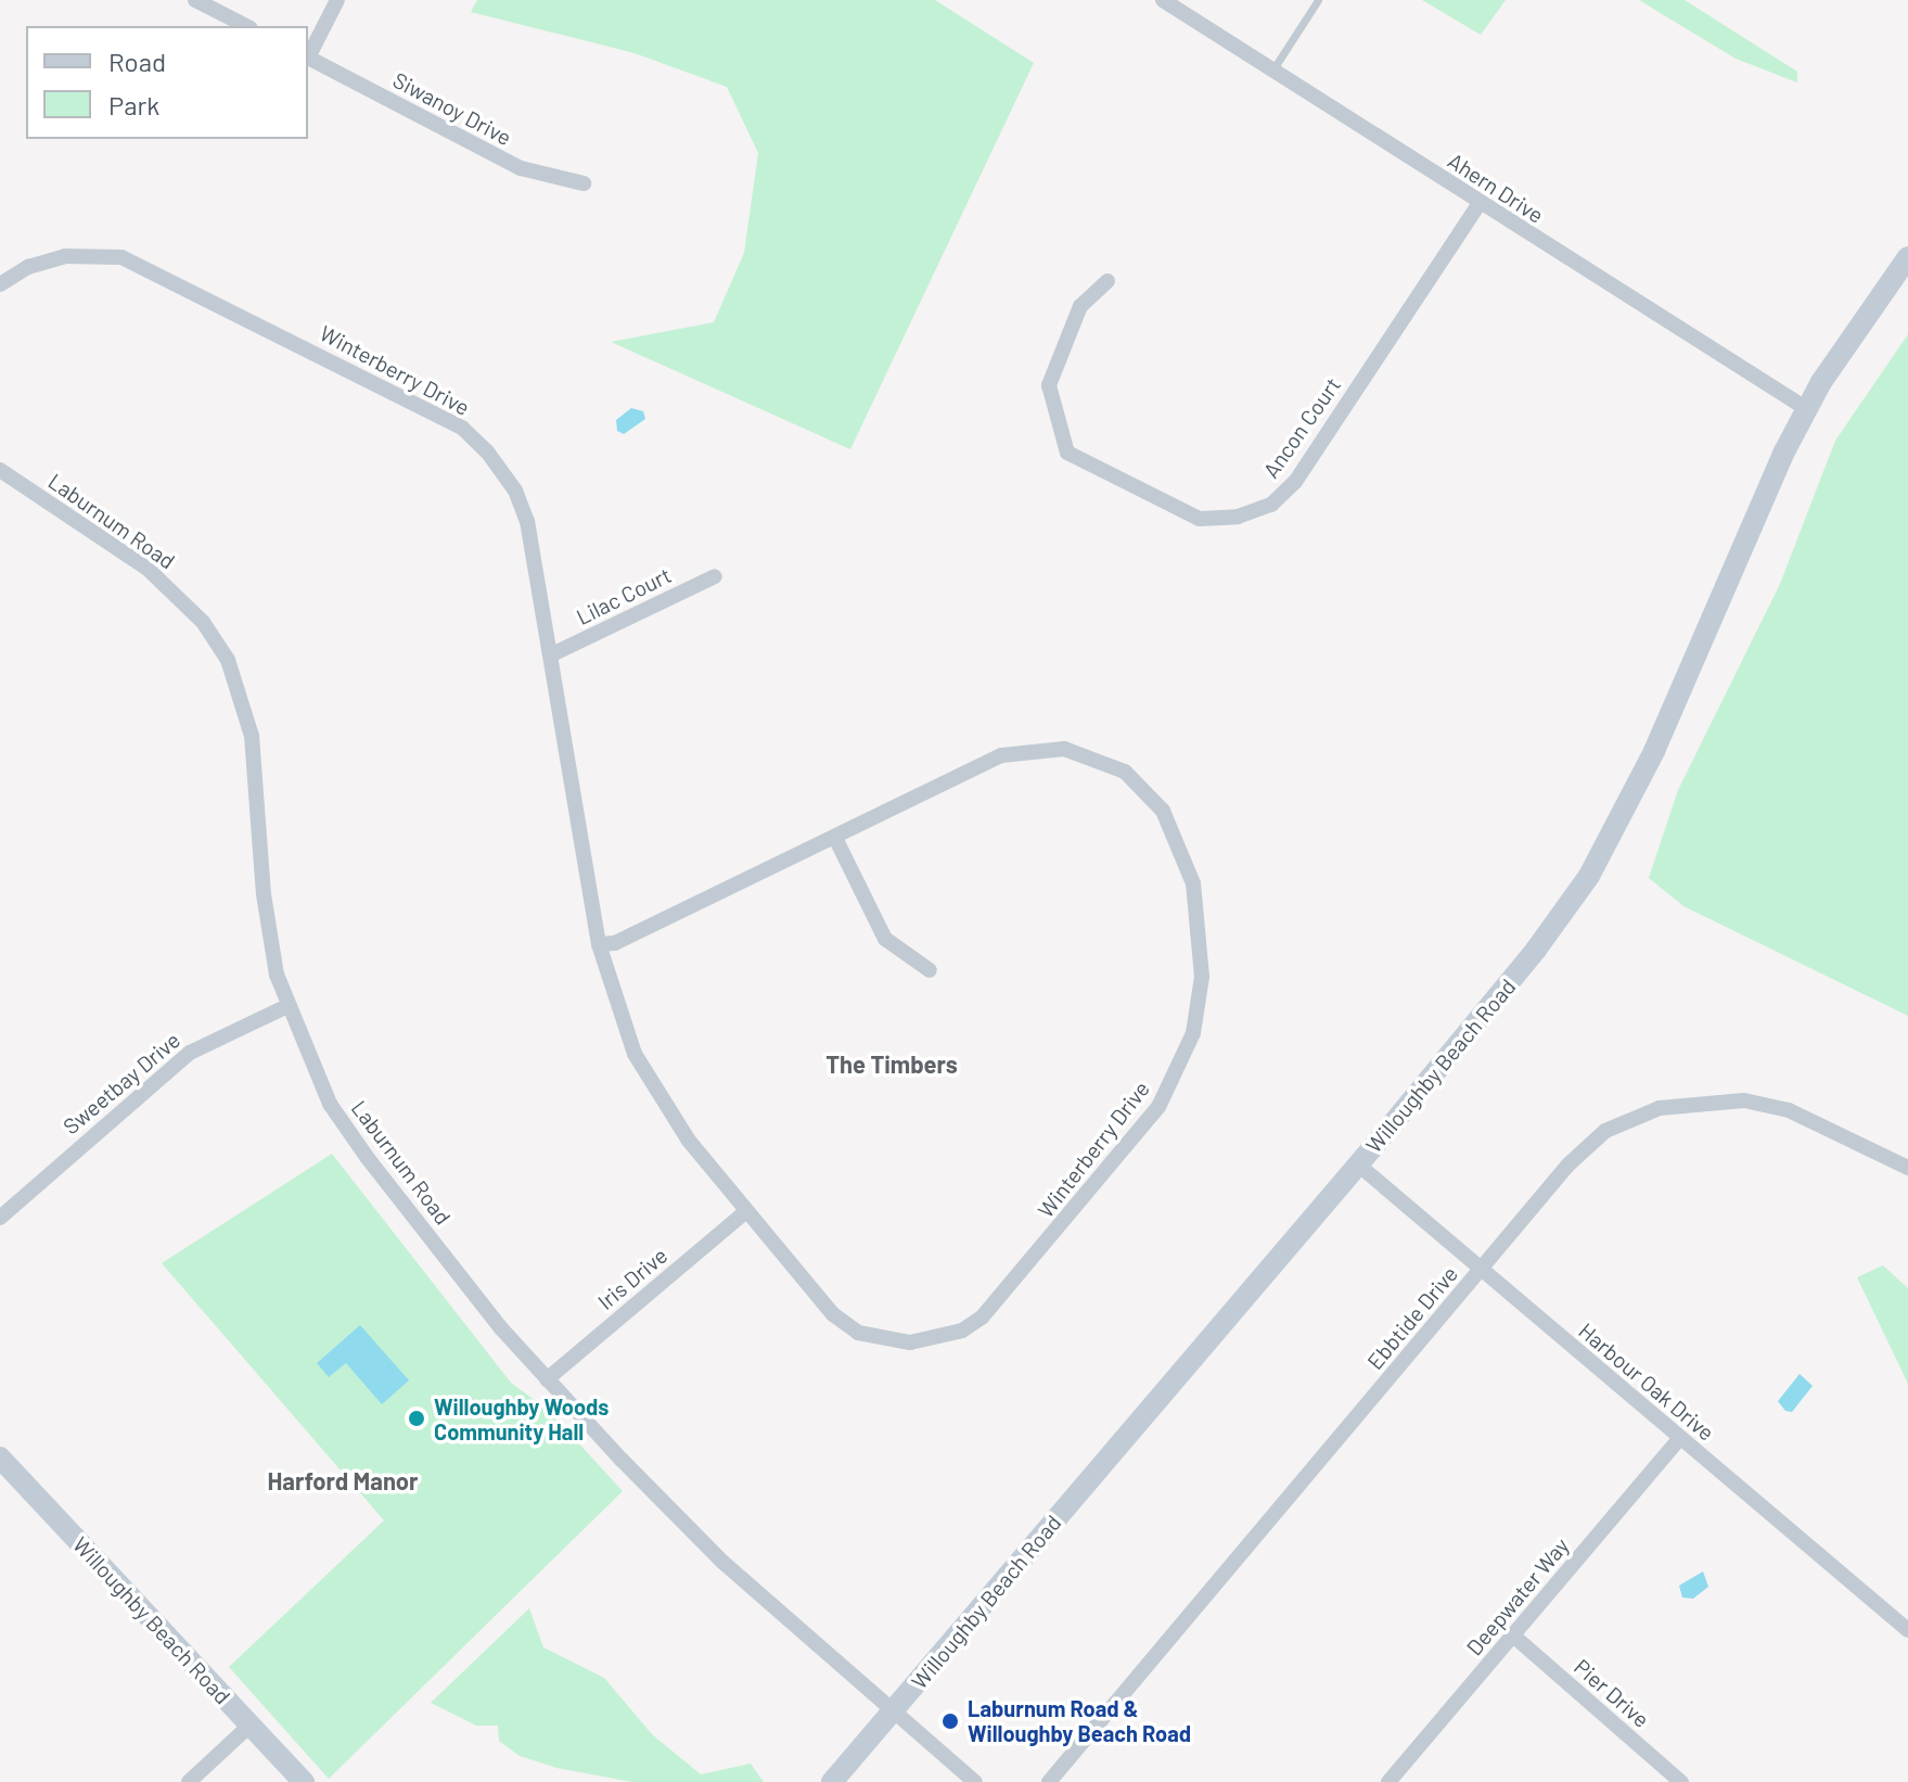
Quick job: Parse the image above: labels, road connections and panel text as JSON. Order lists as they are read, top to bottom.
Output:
{
  "streets": {
    "street": [
      "Siwanoy Drive",
      "Ahern Drive",
      "Winterberry Drive",
      "Ancon Court",
      "Laburnum Road",
      "Lilac Court",
      "Willoughby Beach Road",
      "Sweetbay Drive",
      "Iris Drive",
      "Ebbtide Drive",
      "Harbour Oak Drive",
      "Deepwater Way",
      "Pier Drive"
    ]
  },
  "crossings": [
    ["Ahern Drive", "Ancon Court"],
    ["Ahern Drive", "Willoughby Beach Road"],
    ["Winterberry Drive", "Lilac Court"],
    ["Winterberry Drive", "Iris Drive"],
    ["Laburnum Road", "Willoughby Beach Road"],
    ["Laburnum Road", "Sweetbay Drive"],
    ["Laburnum Road", "Iris Drive"],
    ["Willoughby Beach Road", "Harbour Oak Drive"],
    ["Ebbtide Drive", "Harbour Oak Drive"],
    ["Harbour Oak Drive", "Deepwater Way"],
    ["Deepwater Way", "Pier Drive"]
  ],
  "districts": ["The Timbers", "Harford Manor"],
  "places": ["Willoughby Woods Community Hall", "Laburnum Road & Willoughby Beach Road"],
  "legend": ["Road", "Park"]
}
